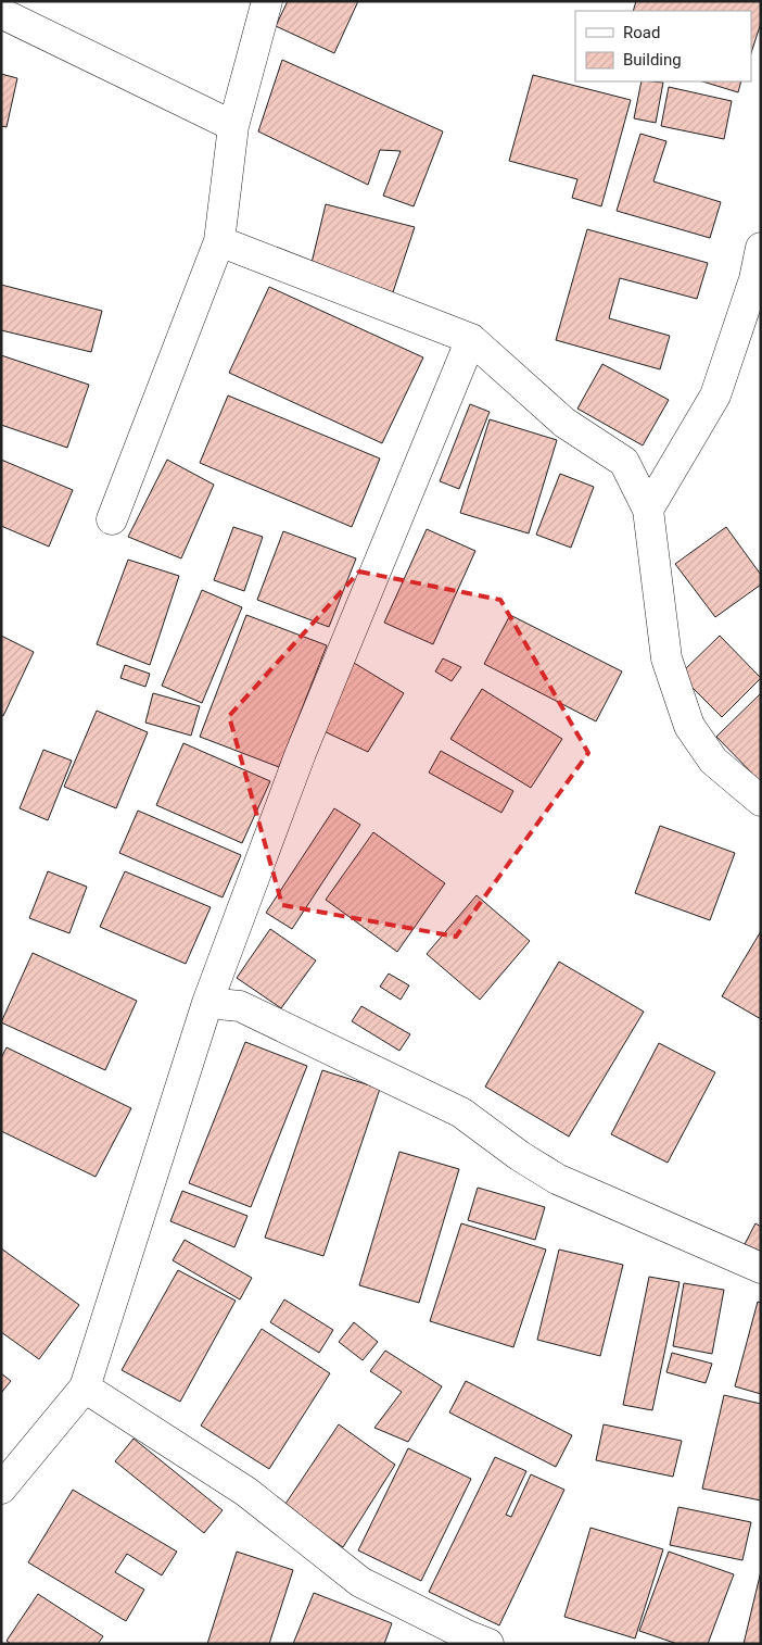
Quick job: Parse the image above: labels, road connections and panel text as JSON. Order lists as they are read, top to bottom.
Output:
{
  "legend": ["Road", "Building"]
}
